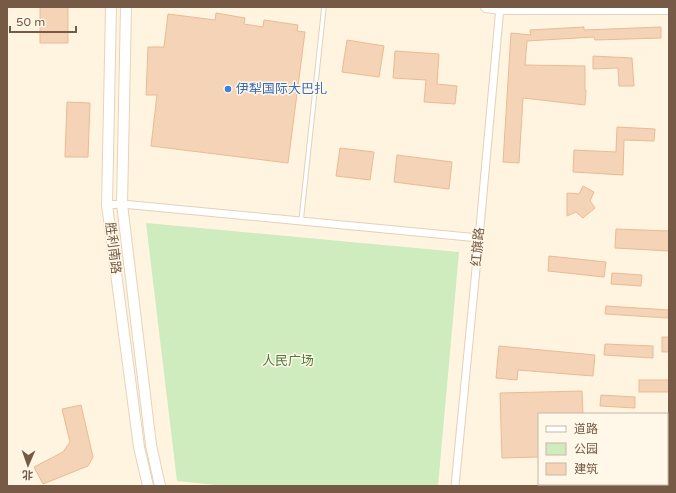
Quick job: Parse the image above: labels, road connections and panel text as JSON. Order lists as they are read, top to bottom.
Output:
{
  "streets": {
    "main road": ["胜利南路"],
    "street": ["红旗路"]
  },
  "parks": ["人民广场"],
  "places": ["伊犁国际大巴扎"],
  "legend": ["道路", "公园", "建筑"],
  "scale_bar": "50 m",
  "north": "bottom"
}
